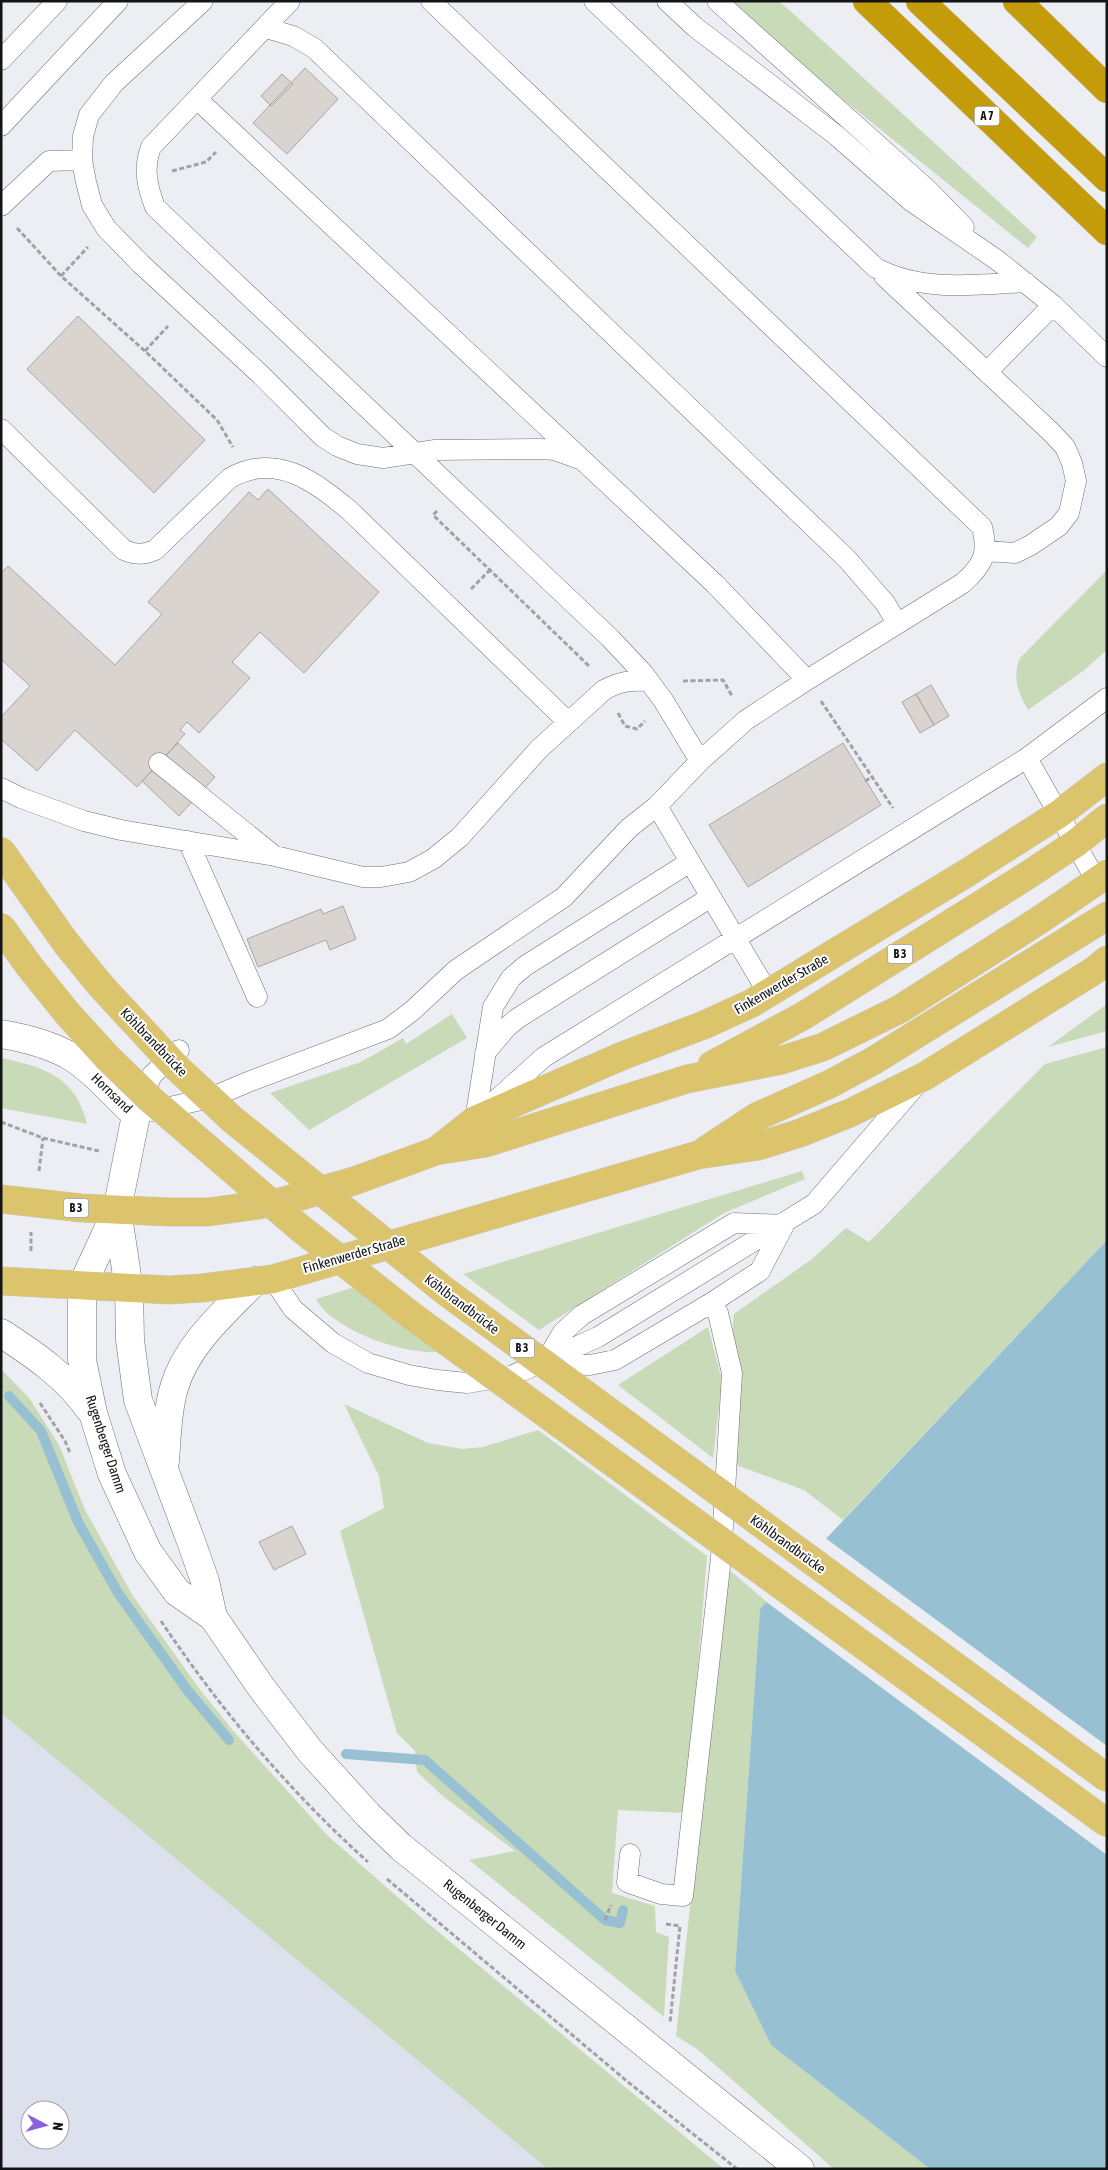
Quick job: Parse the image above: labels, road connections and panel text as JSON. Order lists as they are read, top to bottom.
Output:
{
  "streets": {
    "highway": ["A 7"],
    "main road": ["B 3", "Finkenwerder Straße", "Köhlbrandbrücke"],
    "street": ["Hornsand", "Rugenberger Damm"]
  },
  "crossings": [
    ["Finkenwerder Straße", "Hornsand"],
    ["Finkenwerder Straße", "Rugenberger Damm"],
    ["Hornsand", "Rugenberger Damm"]
  ],
  "north": "right"
}
